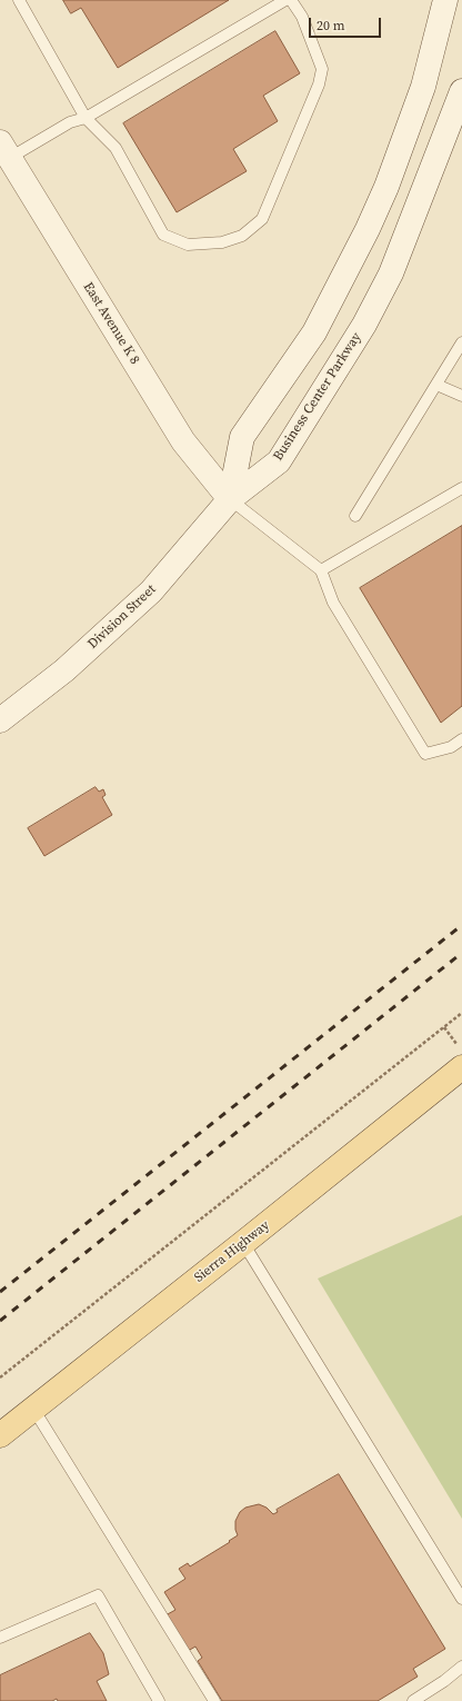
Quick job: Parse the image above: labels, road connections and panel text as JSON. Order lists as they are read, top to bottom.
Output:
{
  "streets": {
    "main road": [
      "East Avenue K 8",
      "Business Center Parkway",
      "Division Street",
      "Sierra Highway"
    ]
  },
  "crossings": [
    ["East Avenue K 8", "Business Center Parkway"],
    ["East Avenue K 8", "Division Street"],
    ["Business Center Parkway", "Division Street"]
  ],
  "scale_bar": "20 m"
}
